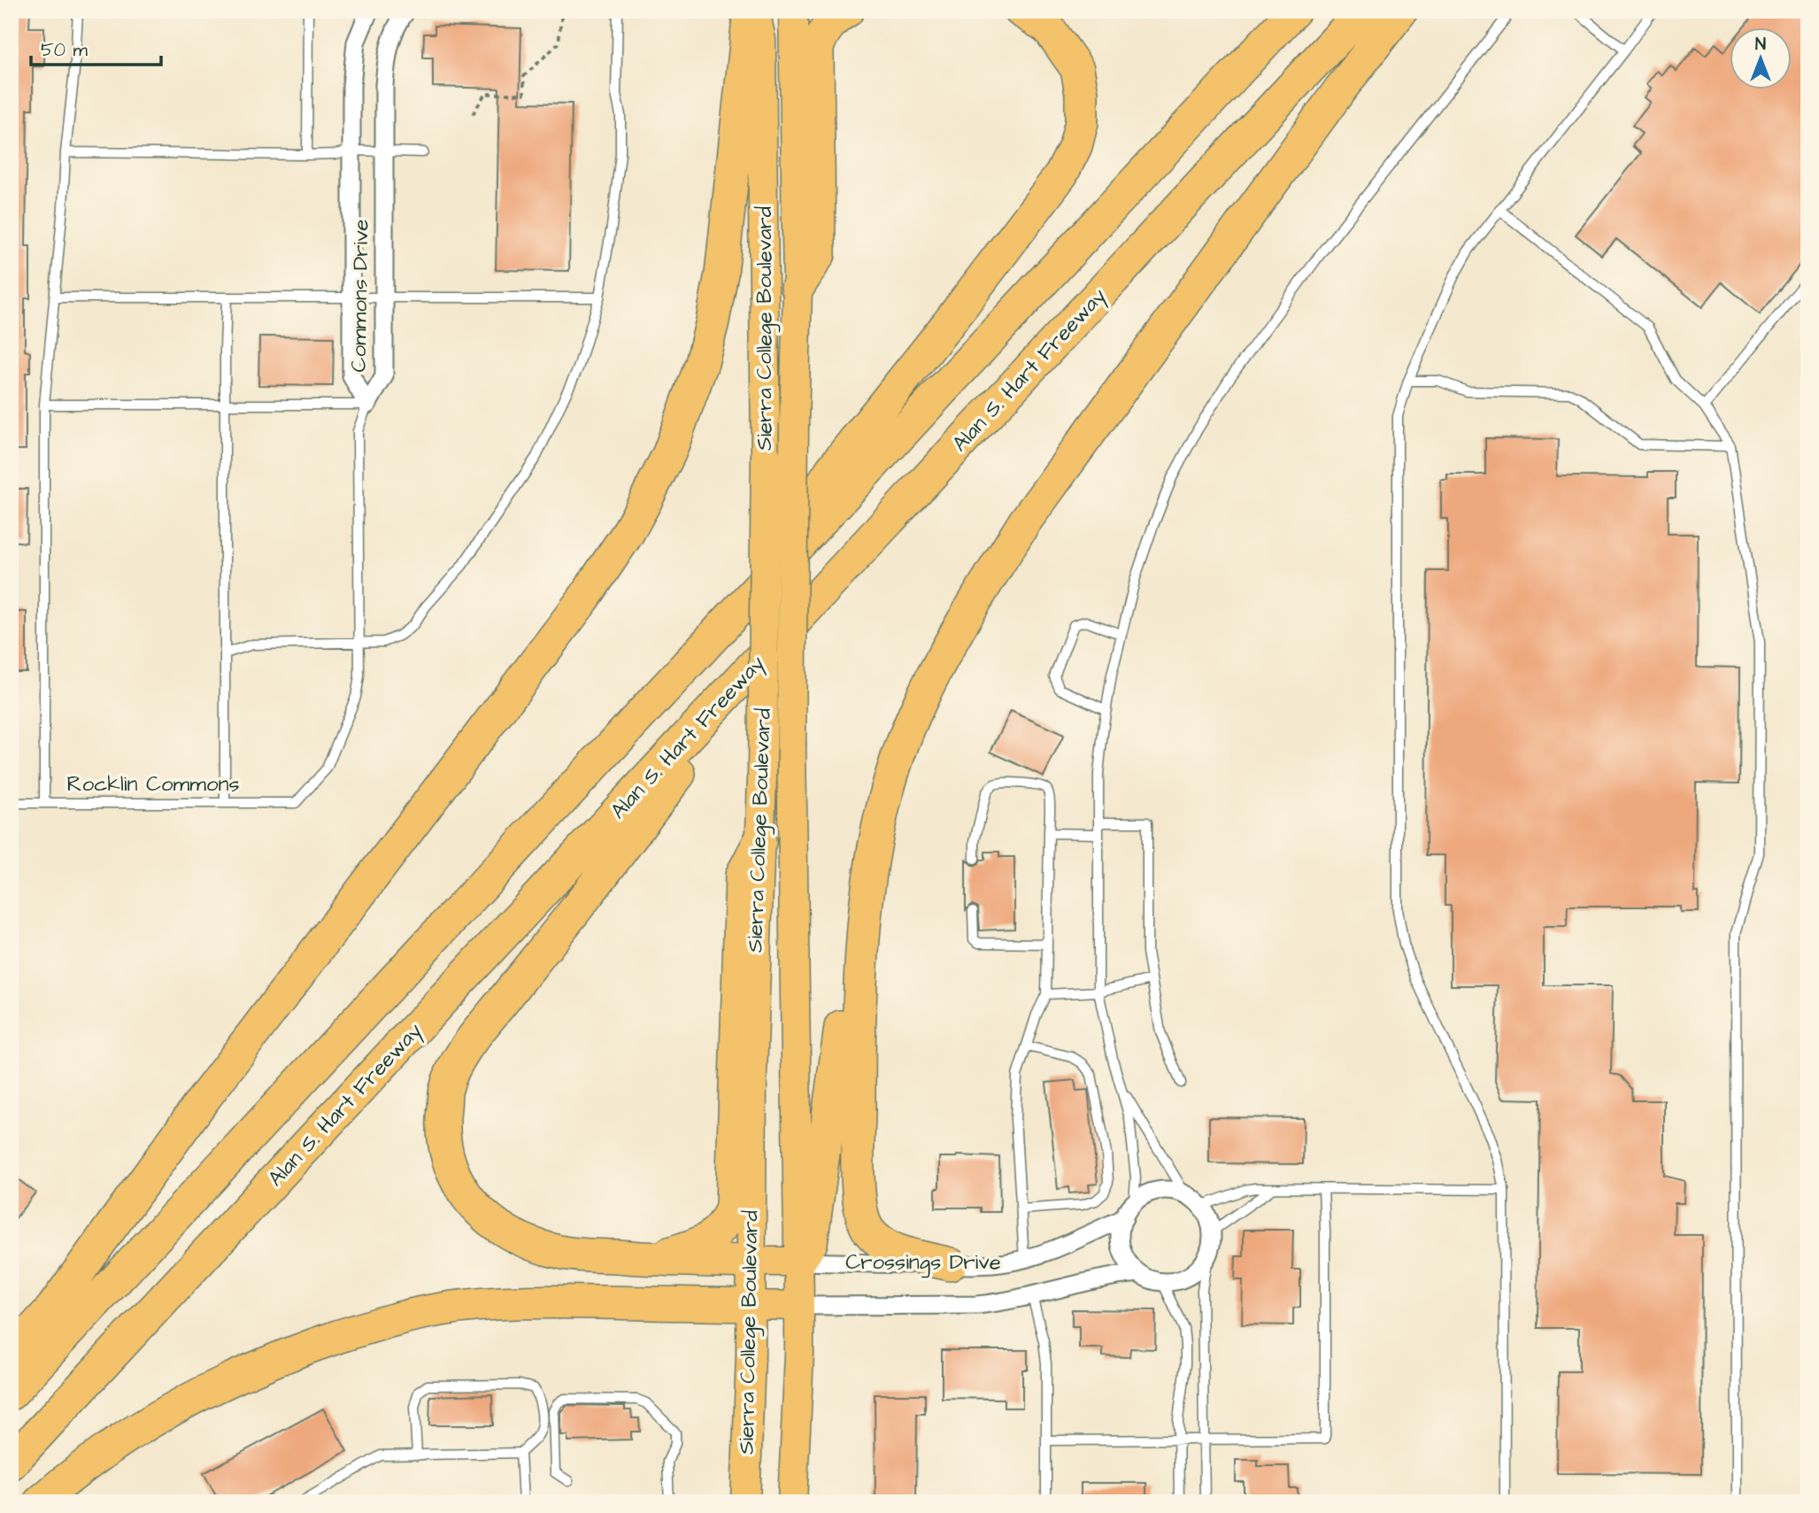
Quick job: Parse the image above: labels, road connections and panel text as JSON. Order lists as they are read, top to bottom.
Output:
{
  "streets": {
    "highway": ["Alan S. Hart Freeway"],
    "main road": ["Sierra College Boulevard", "Crossings Drive"],
    "street": ["Commons Drive"],
    "lane": ["Rocklin Commons"]
  },
  "crossings": [
    ["Sierra College Boulevard", "Crossings Drive"]
  ],
  "scale_bar": "50 m",
  "north": "top"
}
